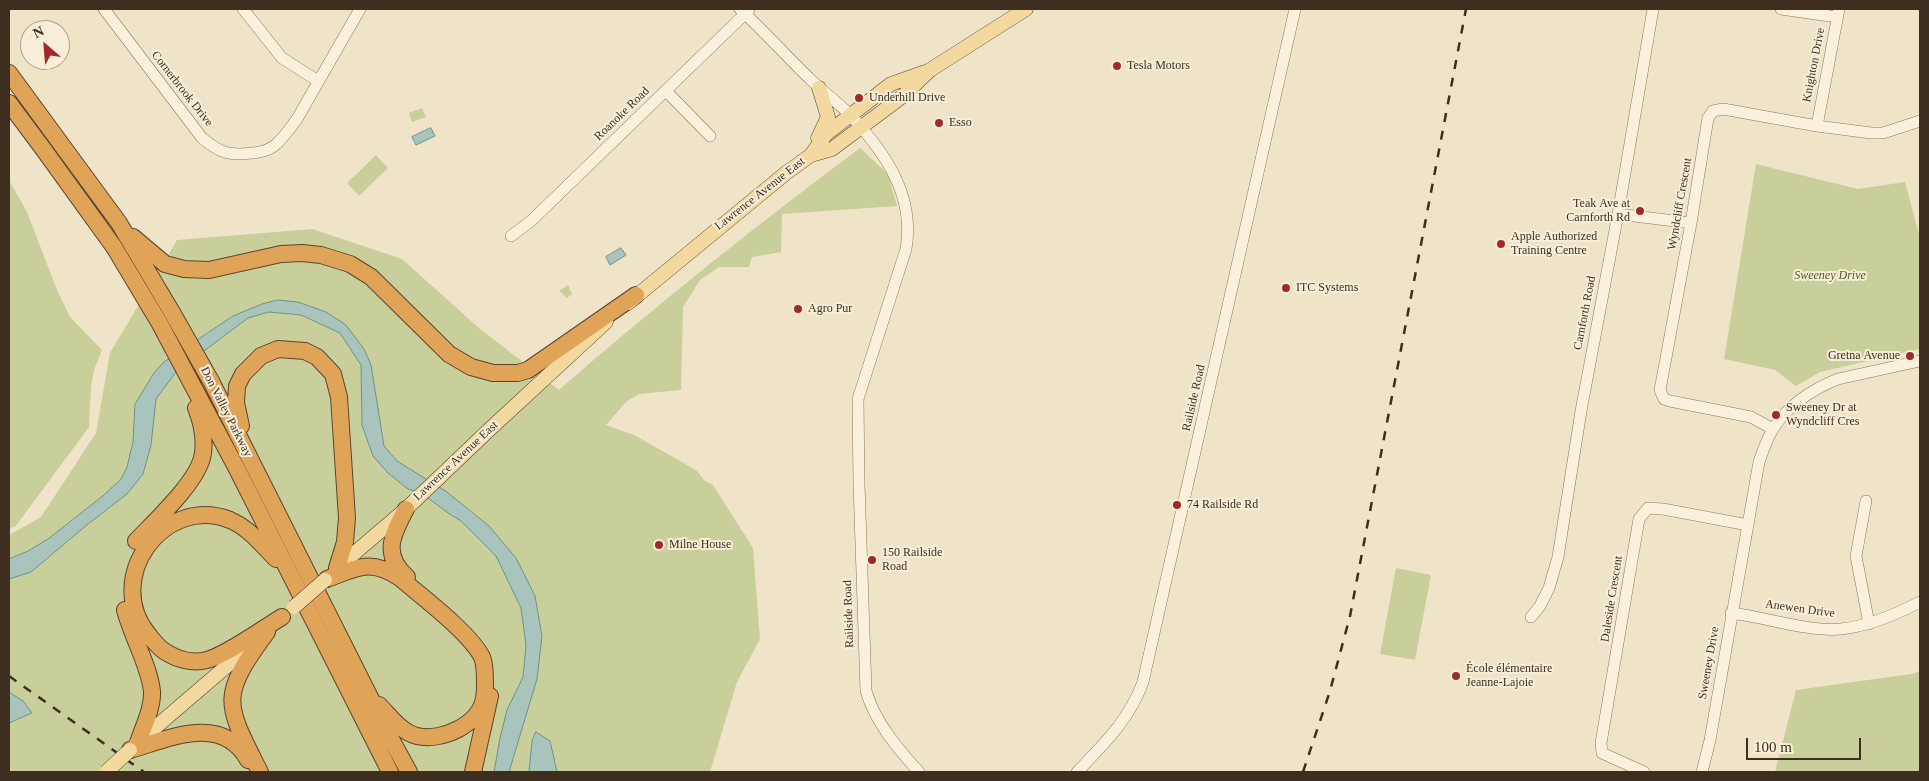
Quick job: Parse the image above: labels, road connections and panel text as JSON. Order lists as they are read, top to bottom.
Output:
{
  "streets": {
    "highway": ["Don Valley Parkway"],
    "main road": ["Lawrence Avenue East"],
    "street": [
      "Knighton Drive",
      "Cornerbrook Drive",
      "Roanoke Road",
      "Wyndcliff Crescent",
      "Carnforth Road",
      "Railside Road",
      "Daleside Crescent",
      "Anewen Drive",
      "Sweeney Drive"
    ]
  },
  "crossings": [
    ["Knighton Drive", "Wyndcliff Crescent"],
    ["Lawrence Avenue East", "Railside Road"],
    ["Wyndcliff Crescent", "Sweeney Drive"],
    ["Daleside Crescent", "Sweeney Drive"],
    ["Anewen Drive", "Sweeney Drive"]
  ],
  "parks": ["Sweeney Drive"],
  "places": [
    "Tesla Motors",
    "Underhill Drive",
    "Esso",
    "Teak Ave at Carnforth Rd",
    "Apple Authorized Training Centre",
    "ITC Systems",
    "Agro Pur",
    "Gretna Avenue",
    "Sweeney Dr at Wyndcliff Cres",
    "74 Railside Rd",
    "Milne House",
    "150 Railside Road",
    "École élémentaire Jeanne-Lajoie"
  ],
  "scale_bar": "100 m",
  "north": "top left"
}
